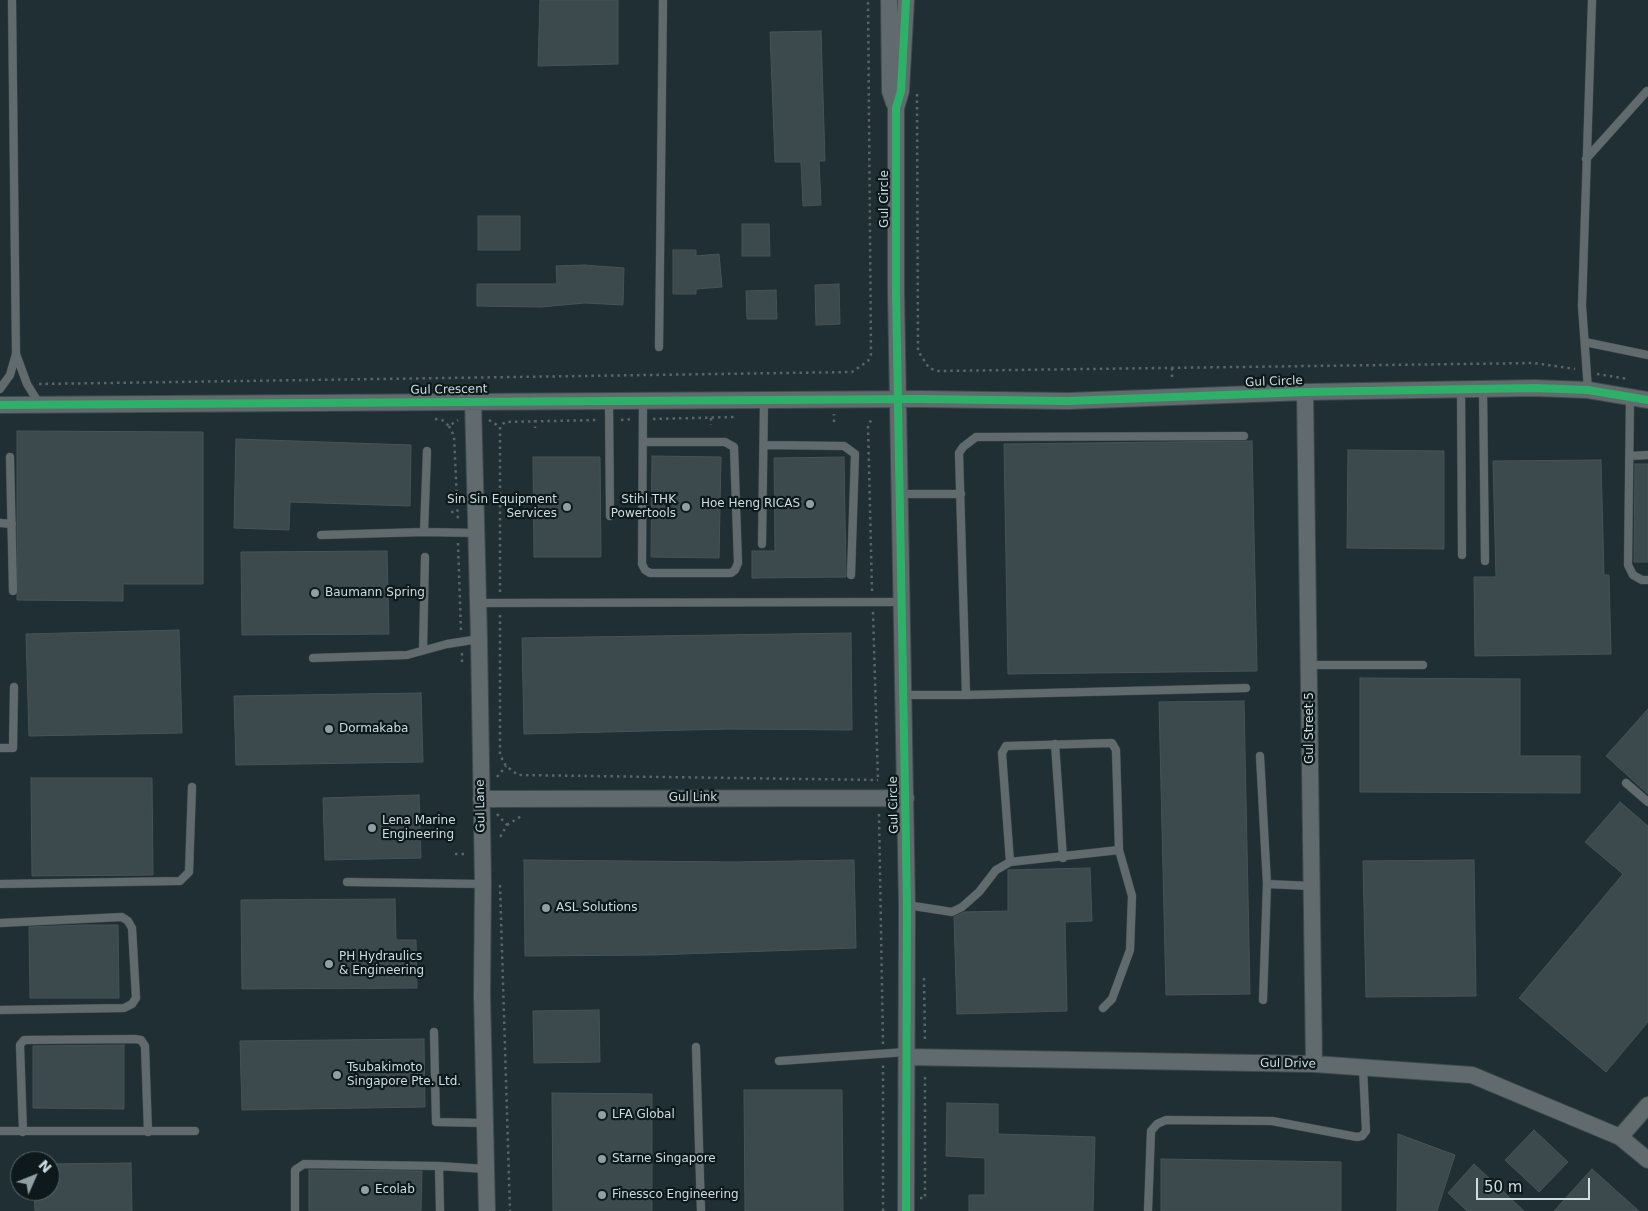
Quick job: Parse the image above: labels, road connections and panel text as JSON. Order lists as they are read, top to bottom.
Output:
{
  "streets": {
    "street": [
      "Gul Circle",
      "Gul Crescent",
      "Gul Street 5",
      "Gul Link",
      "Gul Lane",
      "Gul Drive"
    ]
  },
  "crossings": [
    ["Gul Circle", "Gul Crescent"],
    ["Gul Circle", "Gul Street 5"],
    ["Gul Circle", "Gul Link"],
    ["Gul Circle", "Gul Drive"],
    ["Gul Crescent", "Gul Lane"],
    ["Gul Street 5", "Gul Drive"],
    ["Gul Link", "Gul Lane"]
  ],
  "places": [
    "Hoe Heng RICAS",
    "Sin Sin Equipment Services",
    "Stihl THK Powertools",
    "Baumann Spring",
    "Dormakaba",
    "Lena Marine Engineering",
    "ASL Solutions",
    "PH Hydraulics & Engineering",
    "Tsubakimoto Singapore Pte. Ltd.",
    "LFA Global",
    "Starne Singapore",
    "Ecolab",
    "Finessco Engineering"
  ],
  "scale_bar": "50 m",
  "north": "top right"
}
